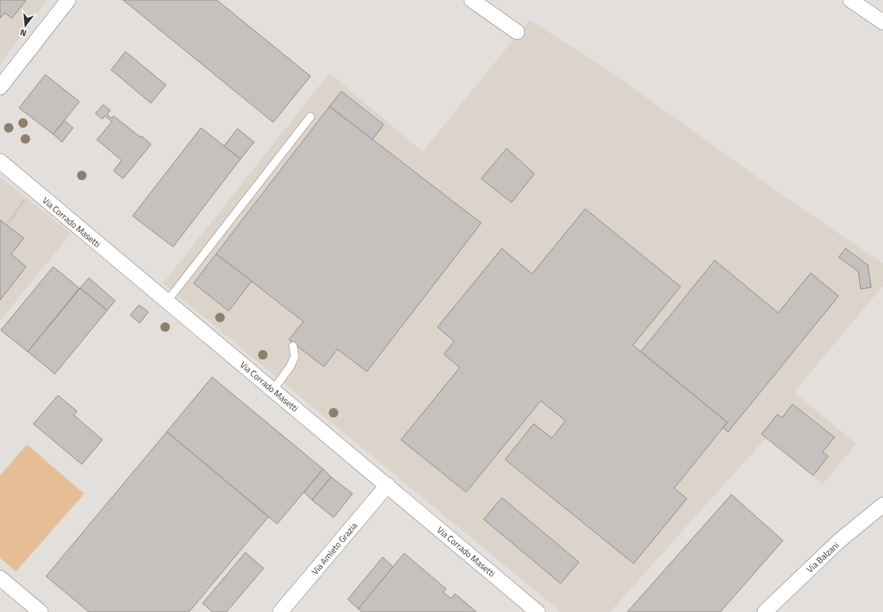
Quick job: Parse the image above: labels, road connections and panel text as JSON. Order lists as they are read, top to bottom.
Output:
{
  "streets": {
    "street": ["Via Corrado Masetti", "Via Amleto Grazia", "Via Balzani"]
  },
  "crossings": [
    ["Via Corrado Masetti", "Via Amleto Grazia"]
  ],
  "north": "bottom"
}
